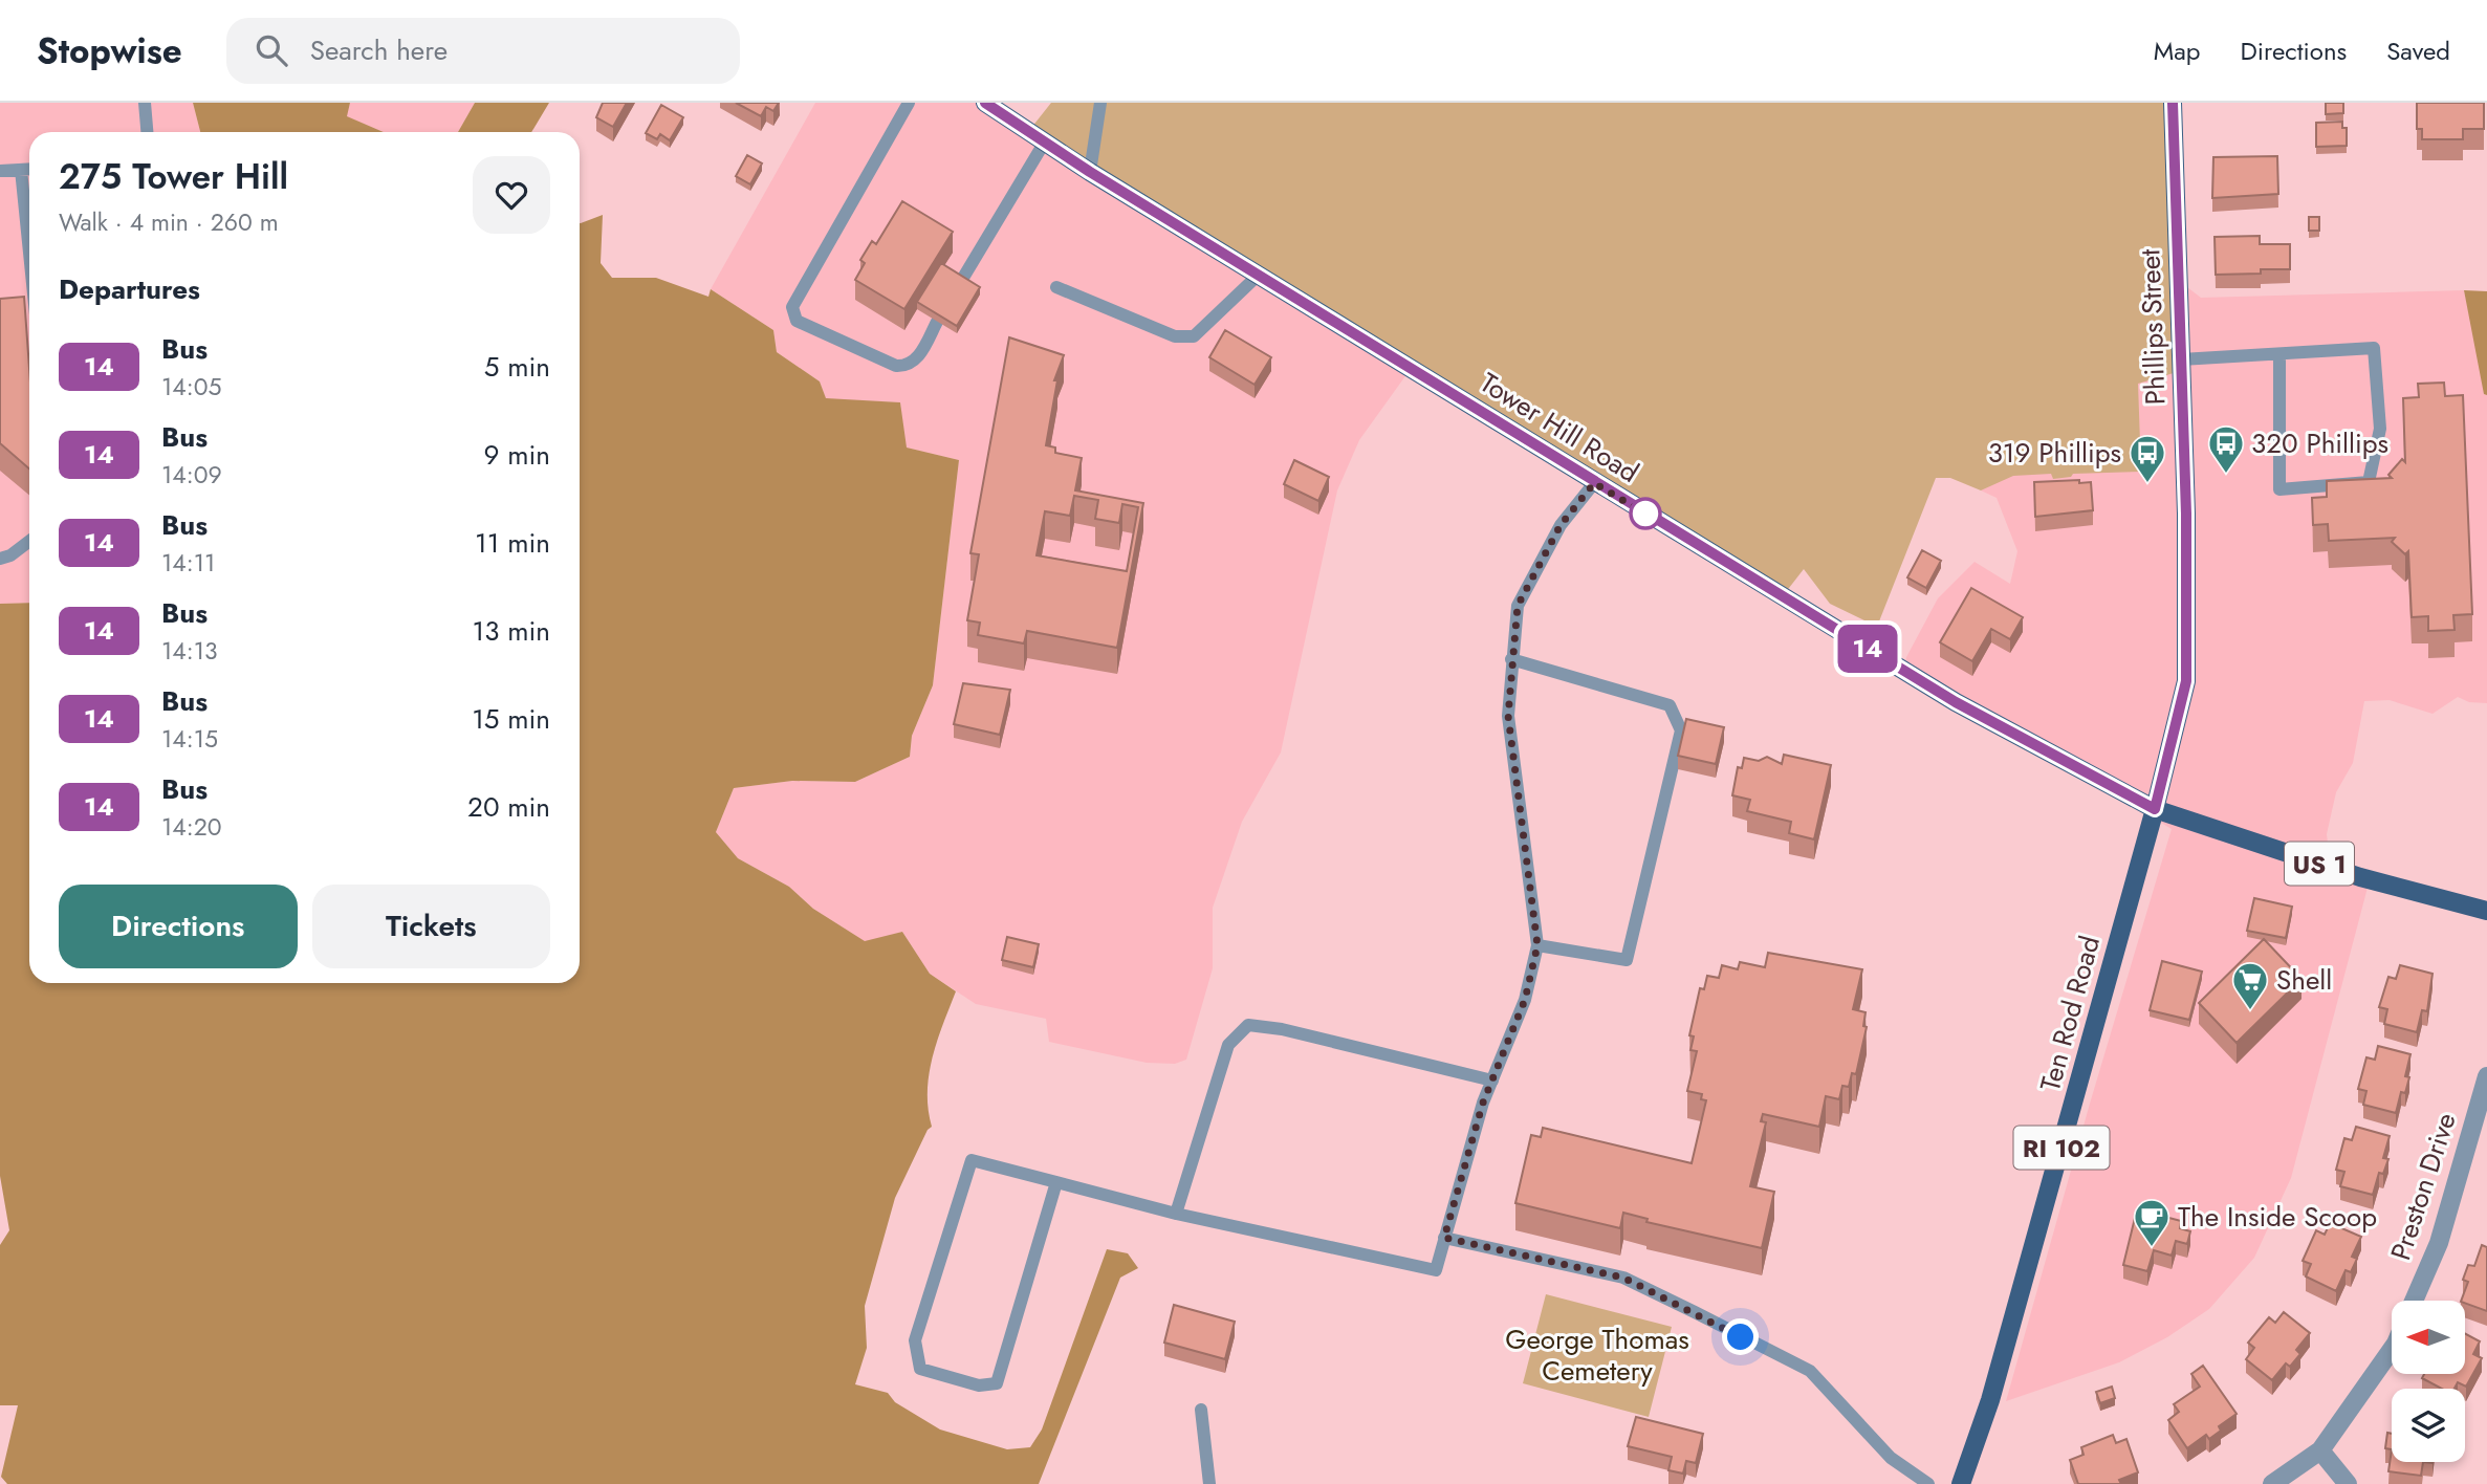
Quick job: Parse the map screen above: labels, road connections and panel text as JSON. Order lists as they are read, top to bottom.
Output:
{
  "streets": {
    "main road": [
      "Phillips Street",
      "Tower Hill Road",
      "US 1",
      "Ten Rod Road",
      "RI 102"
    ],
    "street": ["Preston Drive"]
  },
  "crossings": [
    ["Phillips Street", "Tower Hill Road"],
    ["Phillips Street", "Ten Rod Road"],
    ["Tower Hill Road", "Ten Rod Road"]
  ],
  "parks": ["George Thomas Cemetery"],
  "places": {
    "bus stop": ["320 Phillips", "319 Phillips"],
    "supermarket": ["Shell"],
    "cafe": ["The Inside Scoop"]
  },
  "lines": ["bus line 14"],
  "north": "left",
  "page": {
    "header": "Stopwise",
    "search": "Search here",
    "nav": ["Map", "Directions", "Saved"],
    "on_map": "14",
    "heading": [
      ["275 Tower Hill", "Walk · 4 min · 260 m"],
      "Departures"
    ],
    "list": [
      {
        "mark": "14",
        "name": "Bus",
        "note": "14:05",
        "value": "5 min"
      },
      {
        "mark": "14",
        "name": "Bus",
        "note": "14:09",
        "value": "9 min"
      },
      {
        "mark": "14",
        "name": "Bus",
        "note": "14:11",
        "value": "11 min"
      },
      {
        "mark": "14",
        "name": "Bus",
        "note": "14:13",
        "value": "13 min"
      },
      {
        "mark": "14",
        "name": "Bus",
        "note": "14:15",
        "value": "15 min"
      },
      {
        "mark": "14",
        "name": "Bus",
        "note": "14:20",
        "value": "20 min"
      }
    ],
    "buttons": ["Directions", "Tickets"]
  }
}
